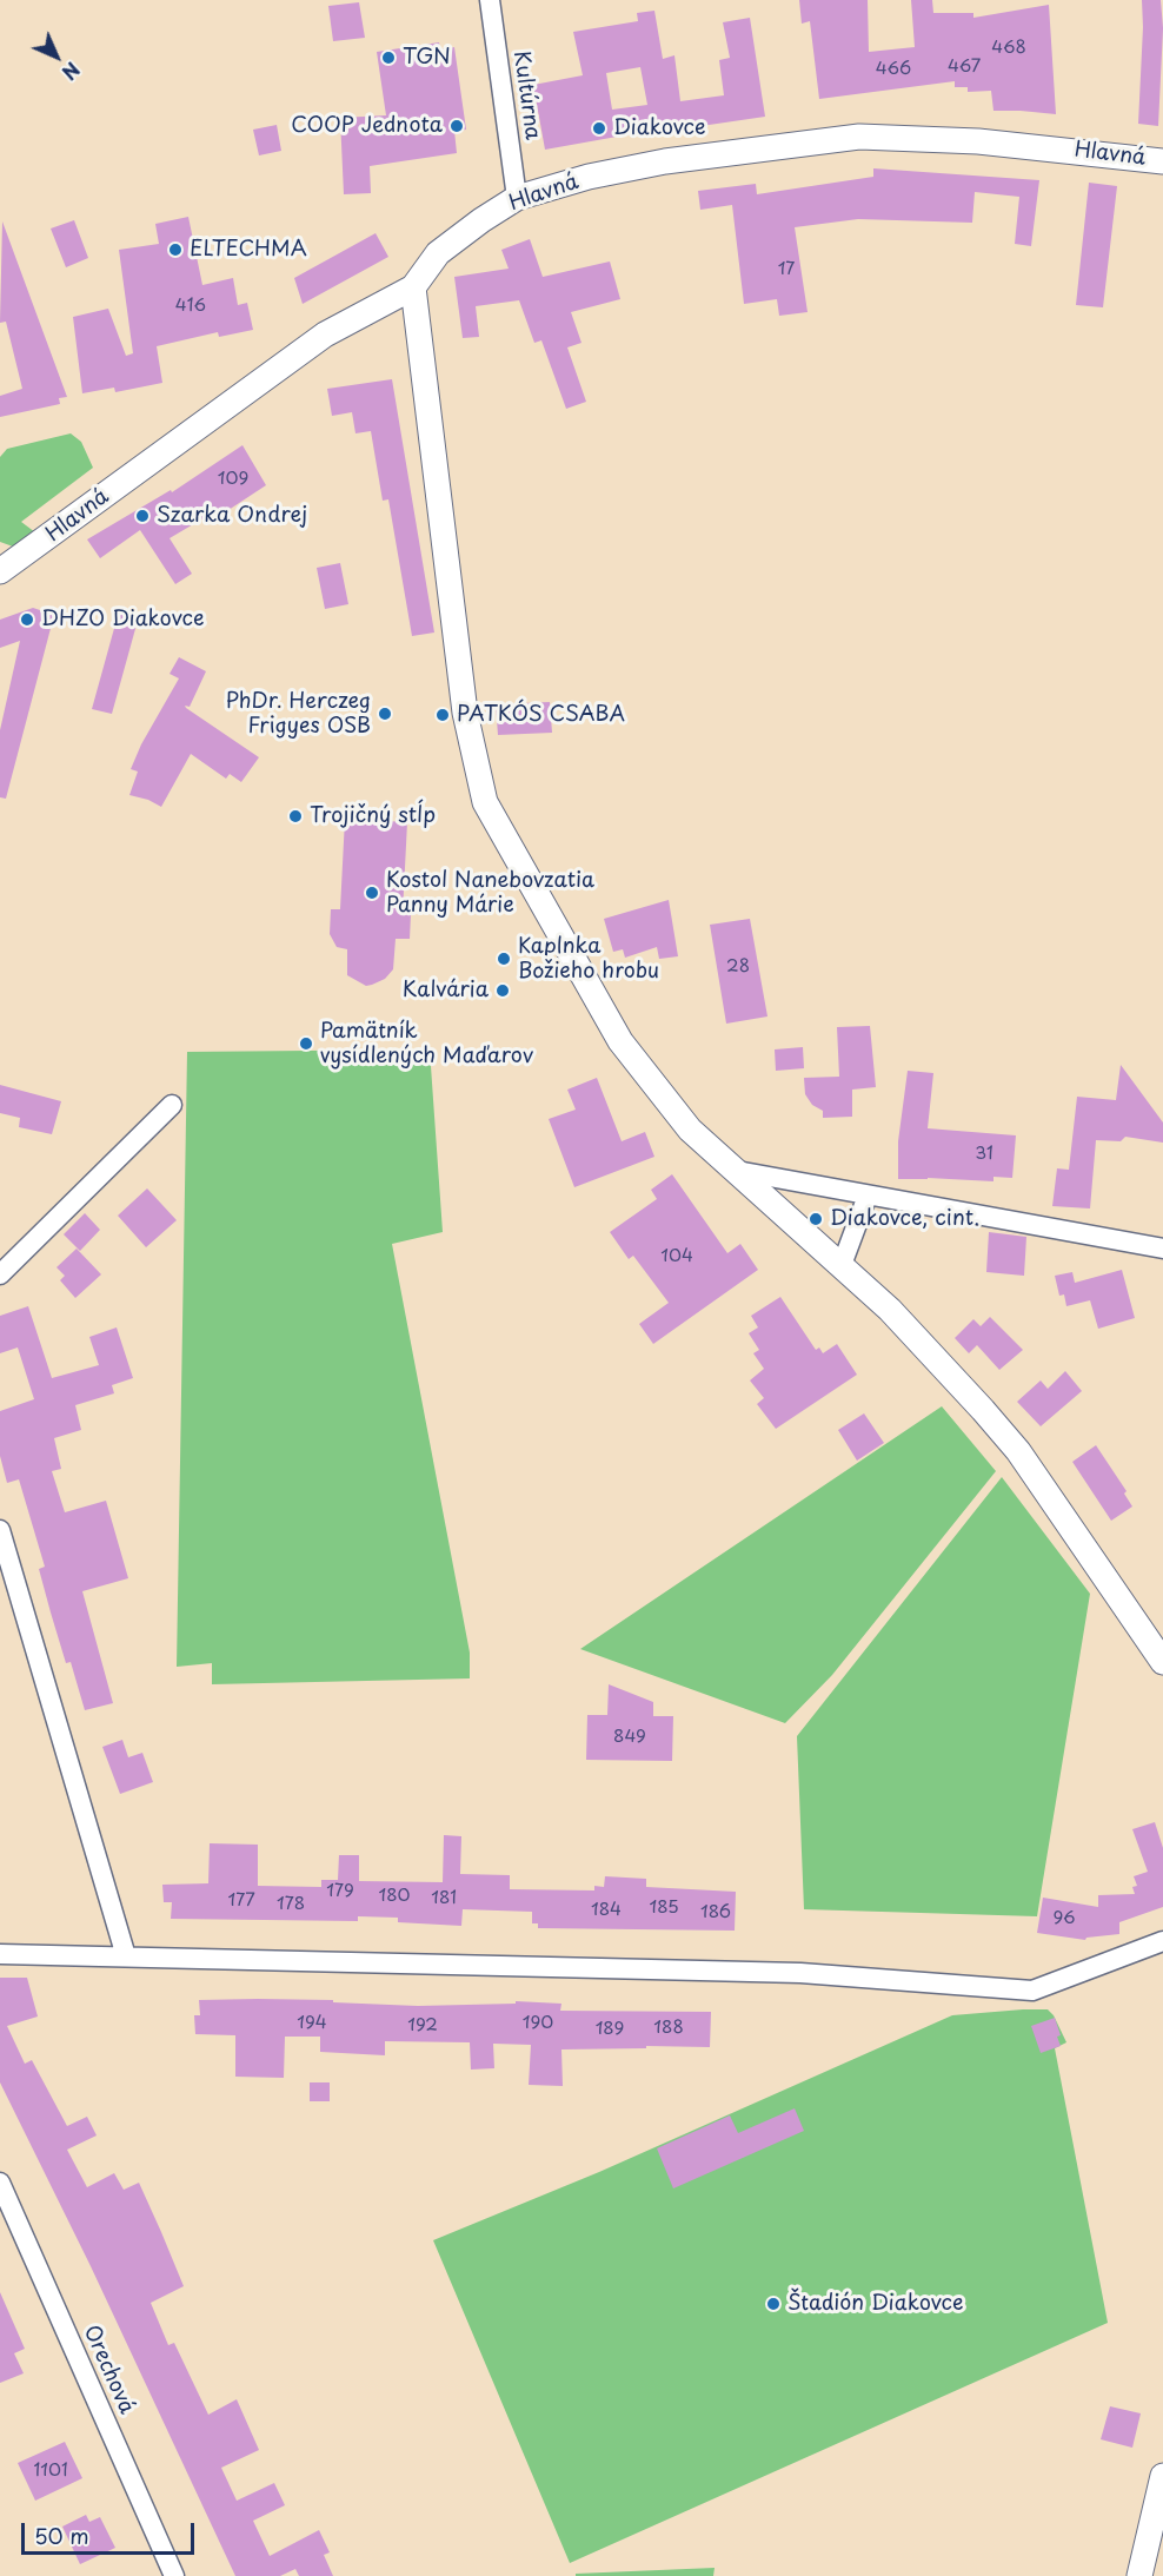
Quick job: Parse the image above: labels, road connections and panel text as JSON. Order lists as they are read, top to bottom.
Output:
{
  "streets": {
    "street": ["Kultúrna", "Hlavná", "Orechová"]
  },
  "crossings": [
    ["Kultúrna", "Hlavná"]
  ],
  "places": [
    "TGN",
    "COOP Jednota",
    "Diakovce",
    "ELTECHMA",
    "Szarka Ondrej",
    "DHZO Diakovce",
    "PhDr. Herczeg Frigyes OSB",
    "PATKÓS CSABA",
    "Trojičný stĺp",
    "Kostol Nanebovzatia Panny Márie",
    "Kaplnka Božieho hrobu",
    "Kalvária",
    "Pamätník vysídlených Maďarov",
    "Diakovce, cint.",
    "Štadión Diakovce"
  ],
  "house_numbers": [
    "468",
    "467",
    "466",
    "17",
    "416",
    "109",
    "28",
    "31",
    "104",
    "849",
    "179",
    "180",
    "181",
    "177",
    "178",
    "185",
    "184",
    "186",
    "96",
    "194",
    "190",
    "192",
    "188",
    "189",
    "1101"
  ],
  "scale_bar": "50 m",
  "north": "bottom right"
}
